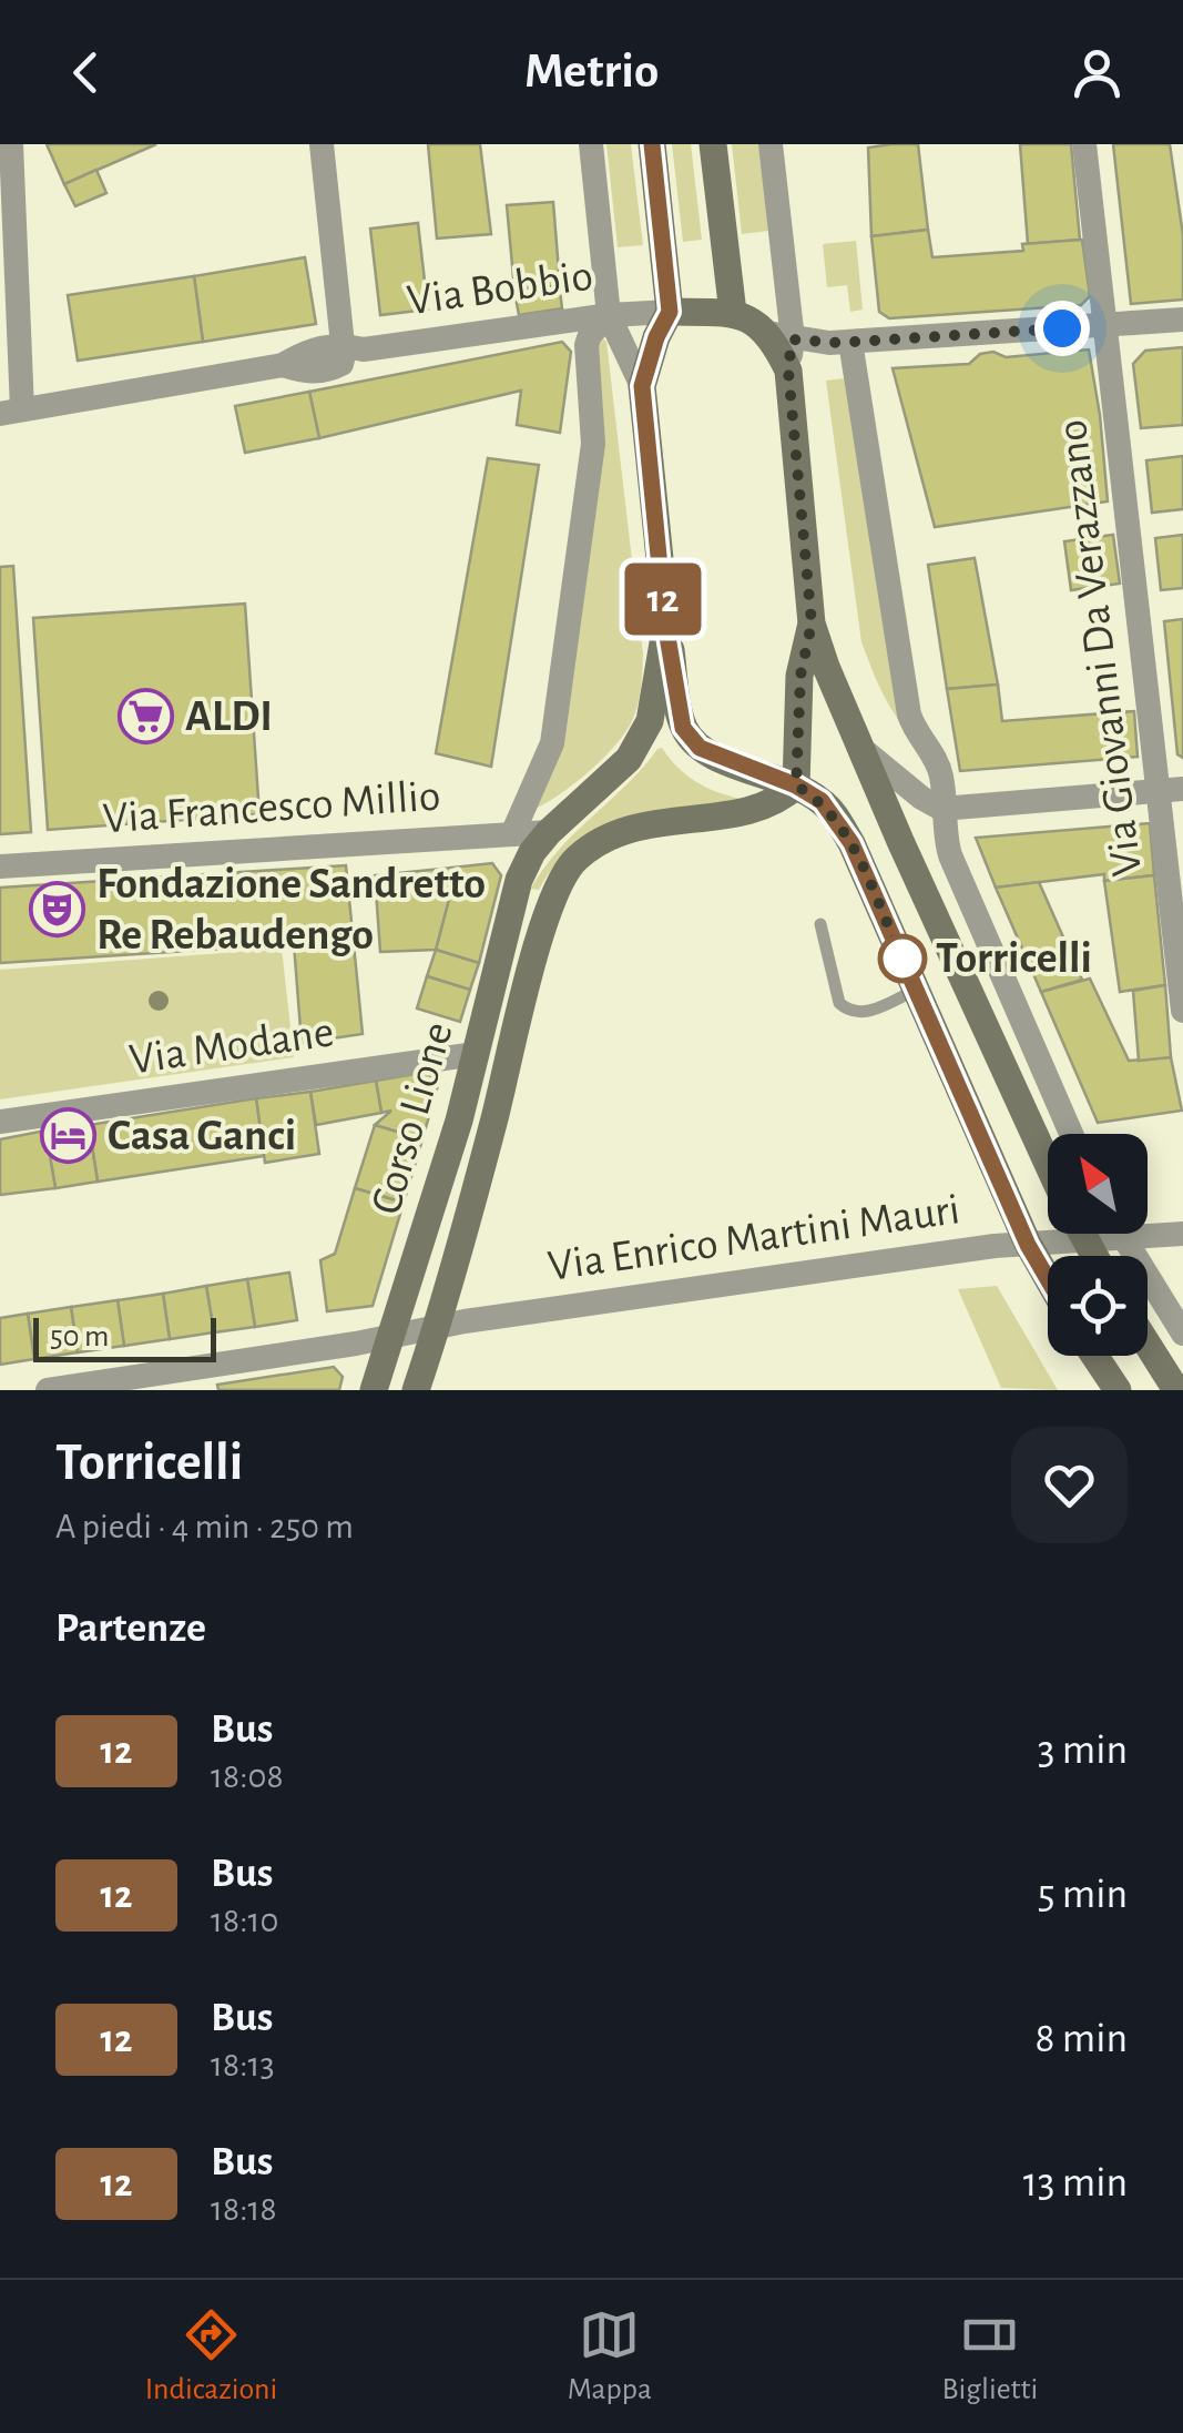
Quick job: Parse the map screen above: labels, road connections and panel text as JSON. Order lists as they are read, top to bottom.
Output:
{
  "streets": {
    "main road": ["Corso Lione"],
    "street": [
      "Via Bobbio",
      "Via Giovanni Da Verazzano",
      "Via Francesco Millio",
      "Via Modane",
      "Via Enrico Martini Mauri"
    ]
  },
  "crossings": [
    ["Via Bobbio", "Corso Lione"],
    ["Via Francesco Millio", "Corso Lione"],
    ["Via Modane", "Corso Lione"],
    ["Corso Lione", "Via Enrico Martini Mauri"]
  ],
  "places": {
    "supermarket": ["ALDI"],
    "theatre": ["Fondazione Sandretto Re Rebaudengo"],
    "other": ["Torricelli"],
    "hotel": ["Casa Ganci"]
  },
  "lines": ["bus line 12"],
  "scale_bar": "50 m",
  "north": "top left",
  "page": {
    "header": "Metrio",
    "on_map": "12",
    "scale": "50 m",
    "heading": [
      ["Torricelli", "A piedi · 4 min · 250 m"],
      "Partenze"
    ],
    "list": [
      {
        "mark": "12",
        "name": "Bus",
        "note": "18:08",
        "value": "3 min"
      },
      {
        "mark": "12",
        "name": "Bus",
        "note": "18:10",
        "value": "5 min"
      },
      {
        "mark": "12",
        "name": "Bus",
        "note": "18:13",
        "value": "8 min"
      },
      {
        "mark": "12",
        "name": "Bus",
        "note": "18:18",
        "value": "13 min"
      }
    ],
    "tabs": ["Indicazioni", "Mappa", "Biglietti"]
  }
}
